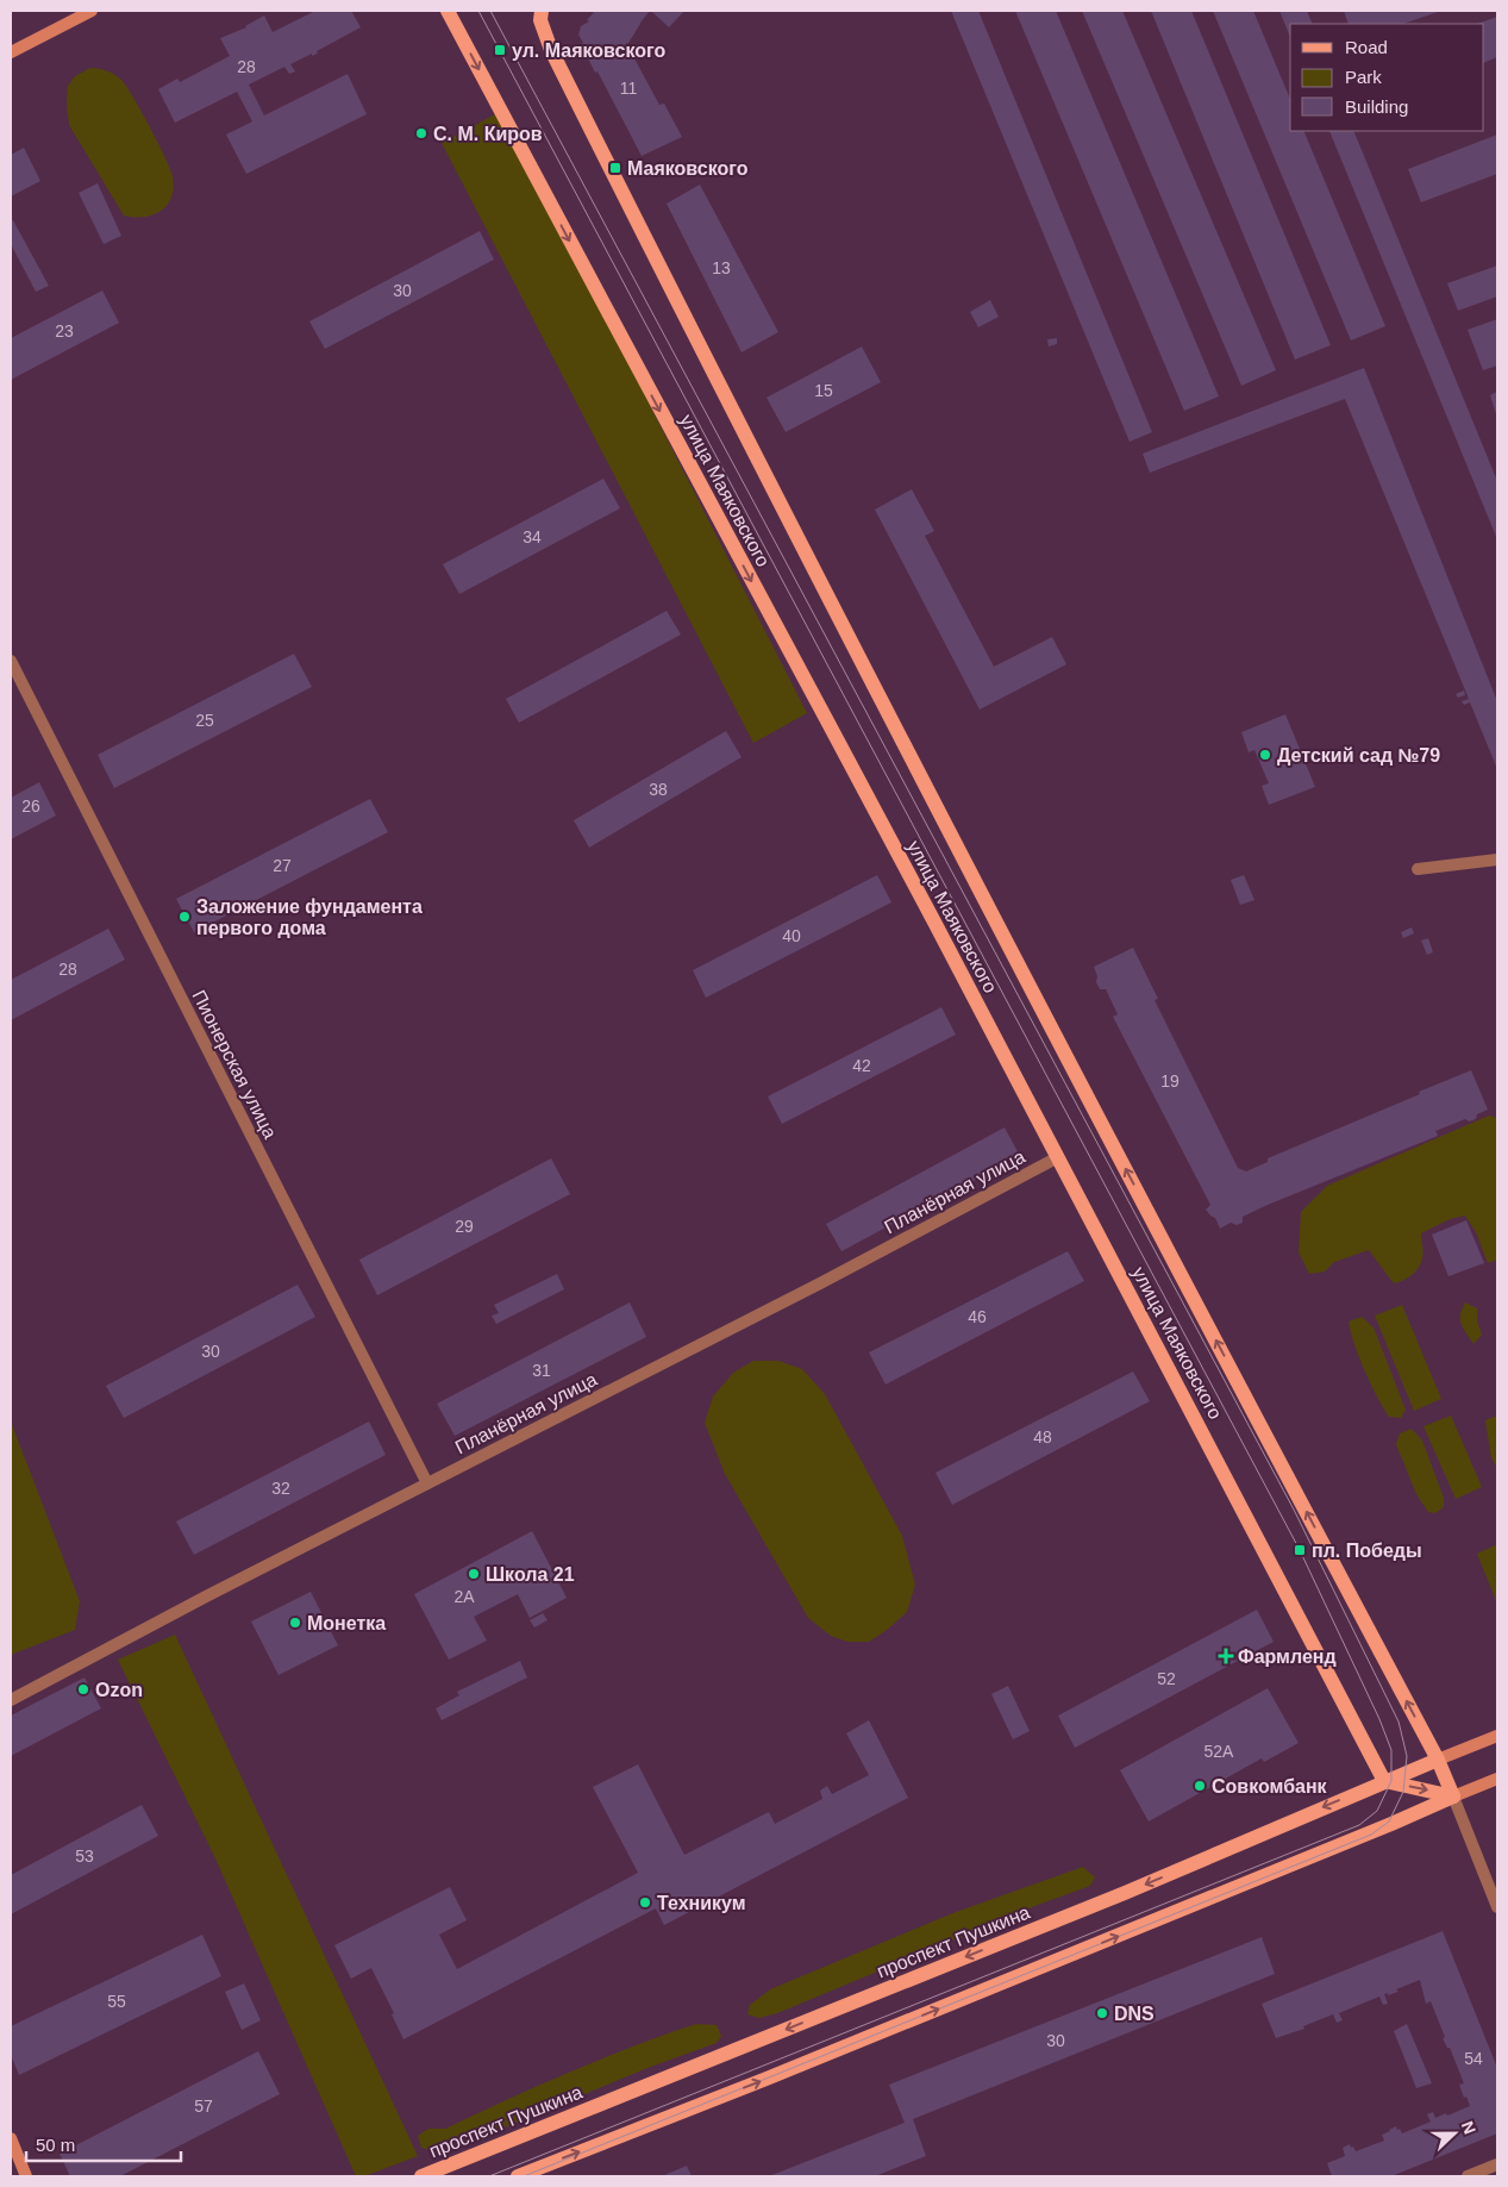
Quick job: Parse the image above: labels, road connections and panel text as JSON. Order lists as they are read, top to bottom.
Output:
{
  "streets": {
    "main road": ["улица Маяковского", "проспект Пушкина"],
    "street": ["Пионерская улица", "Планёрная улица"]
  },
  "crossings": [
    ["улица Маяковского", "Планёрная улица"],
    ["улица Маяковского", "проспект Пушкина"],
    ["Пионерская улица", "Планёрная улица"]
  ],
  "places": {
    "transit": ["ул. Маяковского", "Маяковского", "пл. Победы"],
    "other": [
      "С. М. Киров",
      "Детский сад №79",
      "Заложение фундамента первого дома",
      "Школа 21",
      "Монетка",
      "Ozon",
      "Совкомбанк",
      "Техникум",
      "DNS"
    ],
    "health": ["Фармленд"]
  },
  "house_numbers": [
    "28",
    "11",
    "13",
    "30",
    "23",
    "15",
    "34",
    "25",
    "38",
    "26",
    "27",
    "40",
    "28",
    "42",
    "19",
    "29",
    "46",
    "30",
    "31",
    "48",
    "32",
    "2А",
    "52",
    "52А",
    "53",
    "55",
    "30",
    "54",
    "57"
  ],
  "legend": ["Road", "Park", "Building"],
  "scale_bar": "50 m",
  "north": "right"
}
